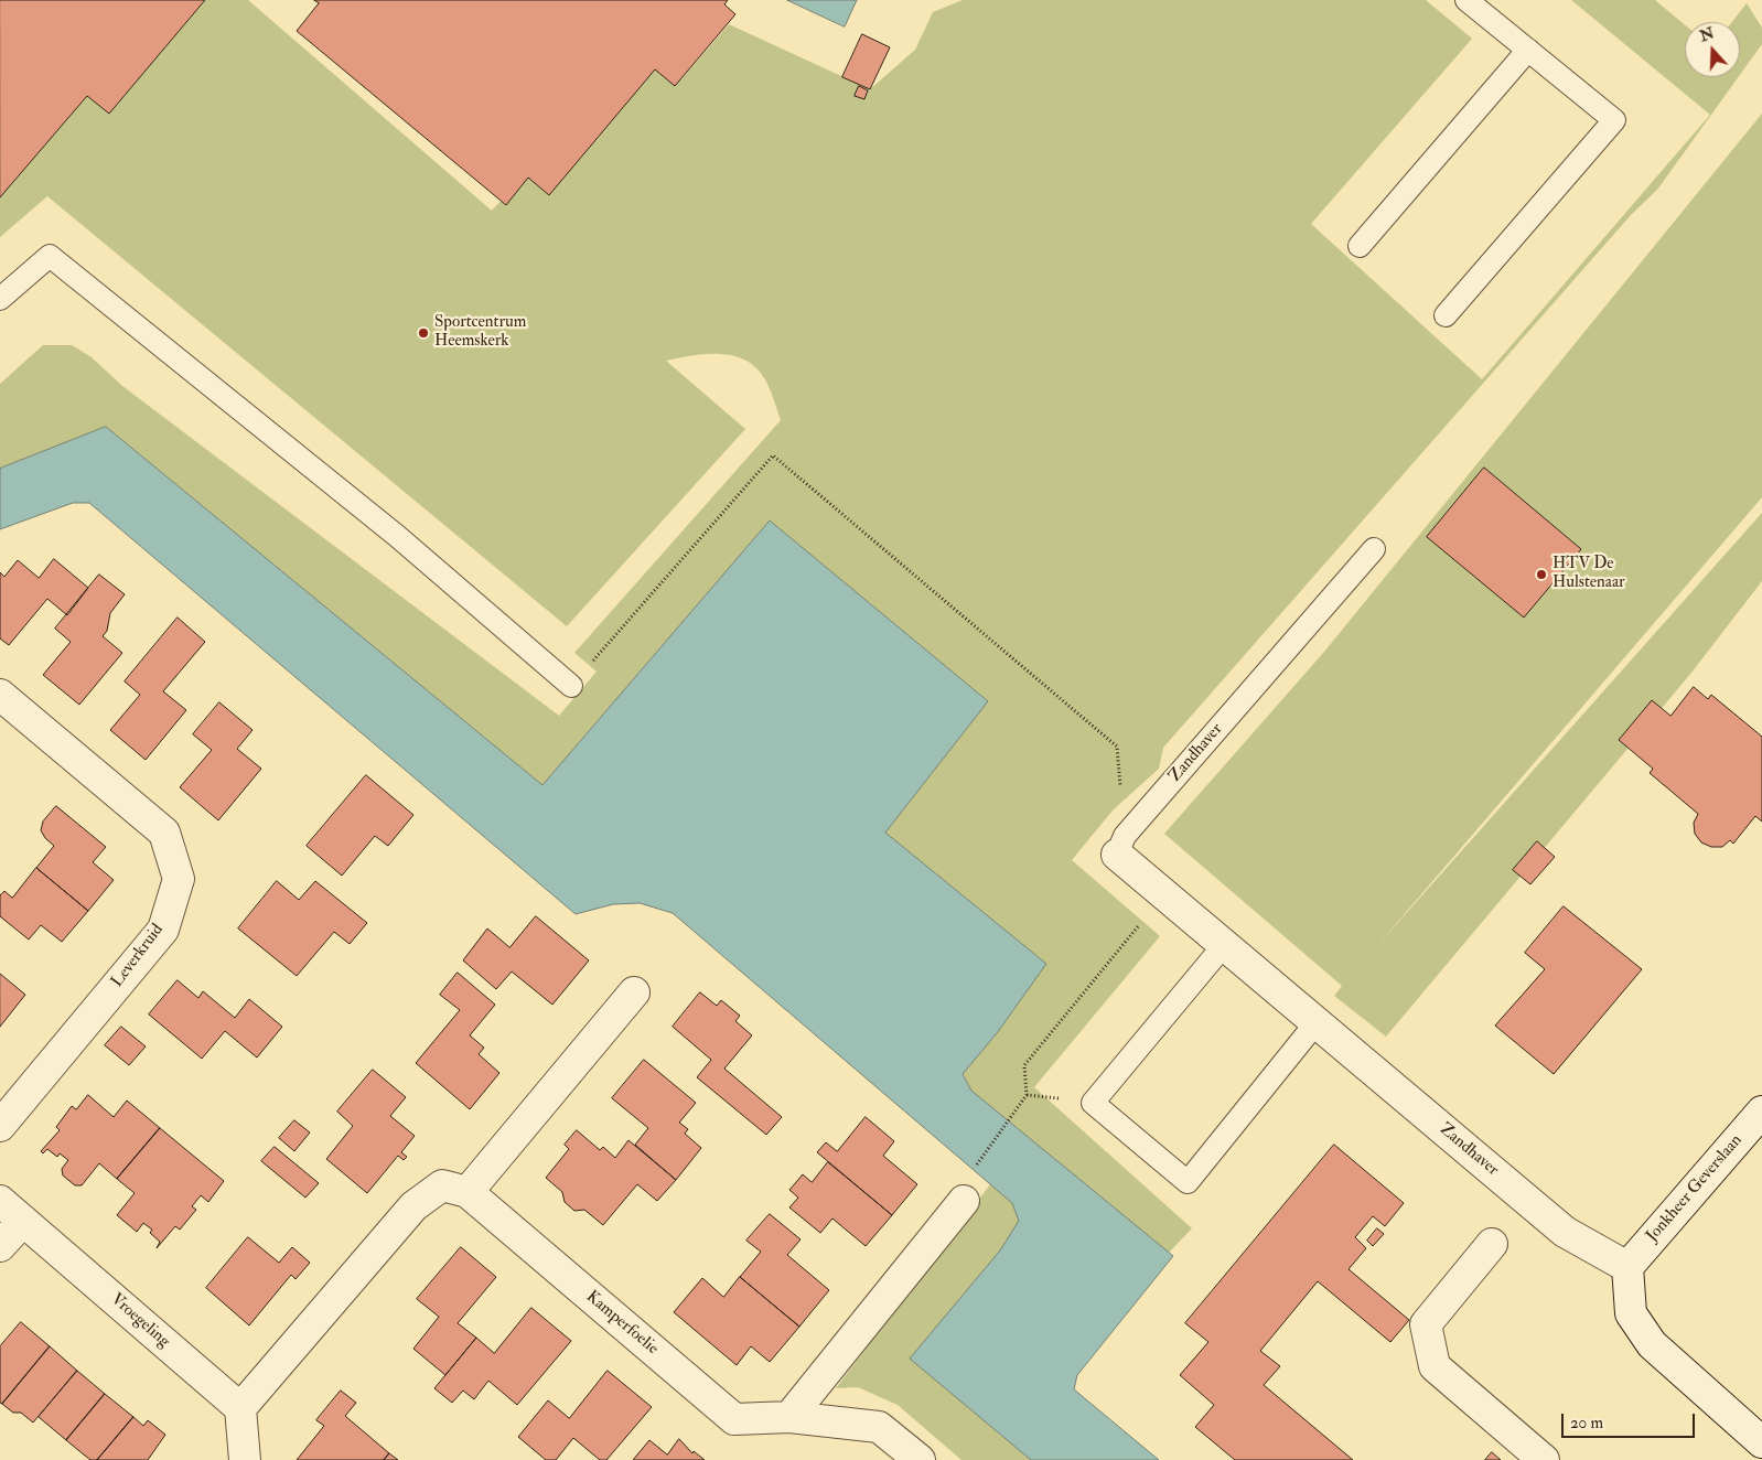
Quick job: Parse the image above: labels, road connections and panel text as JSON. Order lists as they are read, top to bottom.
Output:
{
  "streets": {
    "street": [
      "Zandhaver",
      "Leverkruid",
      "Jonkheer Geverslaan",
      "Vroegeling",
      "Kamperfoelie"
    ]
  },
  "crossings": [
    ["Zandhaver", "Jonkheer Geverslaan"]
  ],
  "places": ["Sportcentrum Heemskerk", "HTV De Hulstenaar"],
  "scale_bar": "20 m",
  "north": "top"
}
